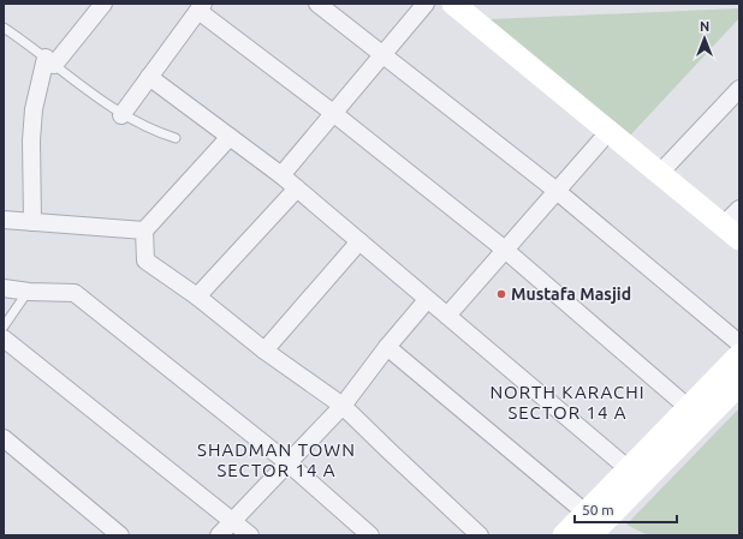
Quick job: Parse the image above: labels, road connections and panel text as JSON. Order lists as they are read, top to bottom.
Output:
{
  "districts": ["NORTH KARACHI SECTOR 14 A", "SHADMAN TOWN SECTOR 14 A"],
  "places": ["Mustafa Masjid"],
  "scale_bar": "50 m",
  "north": "top"
}
